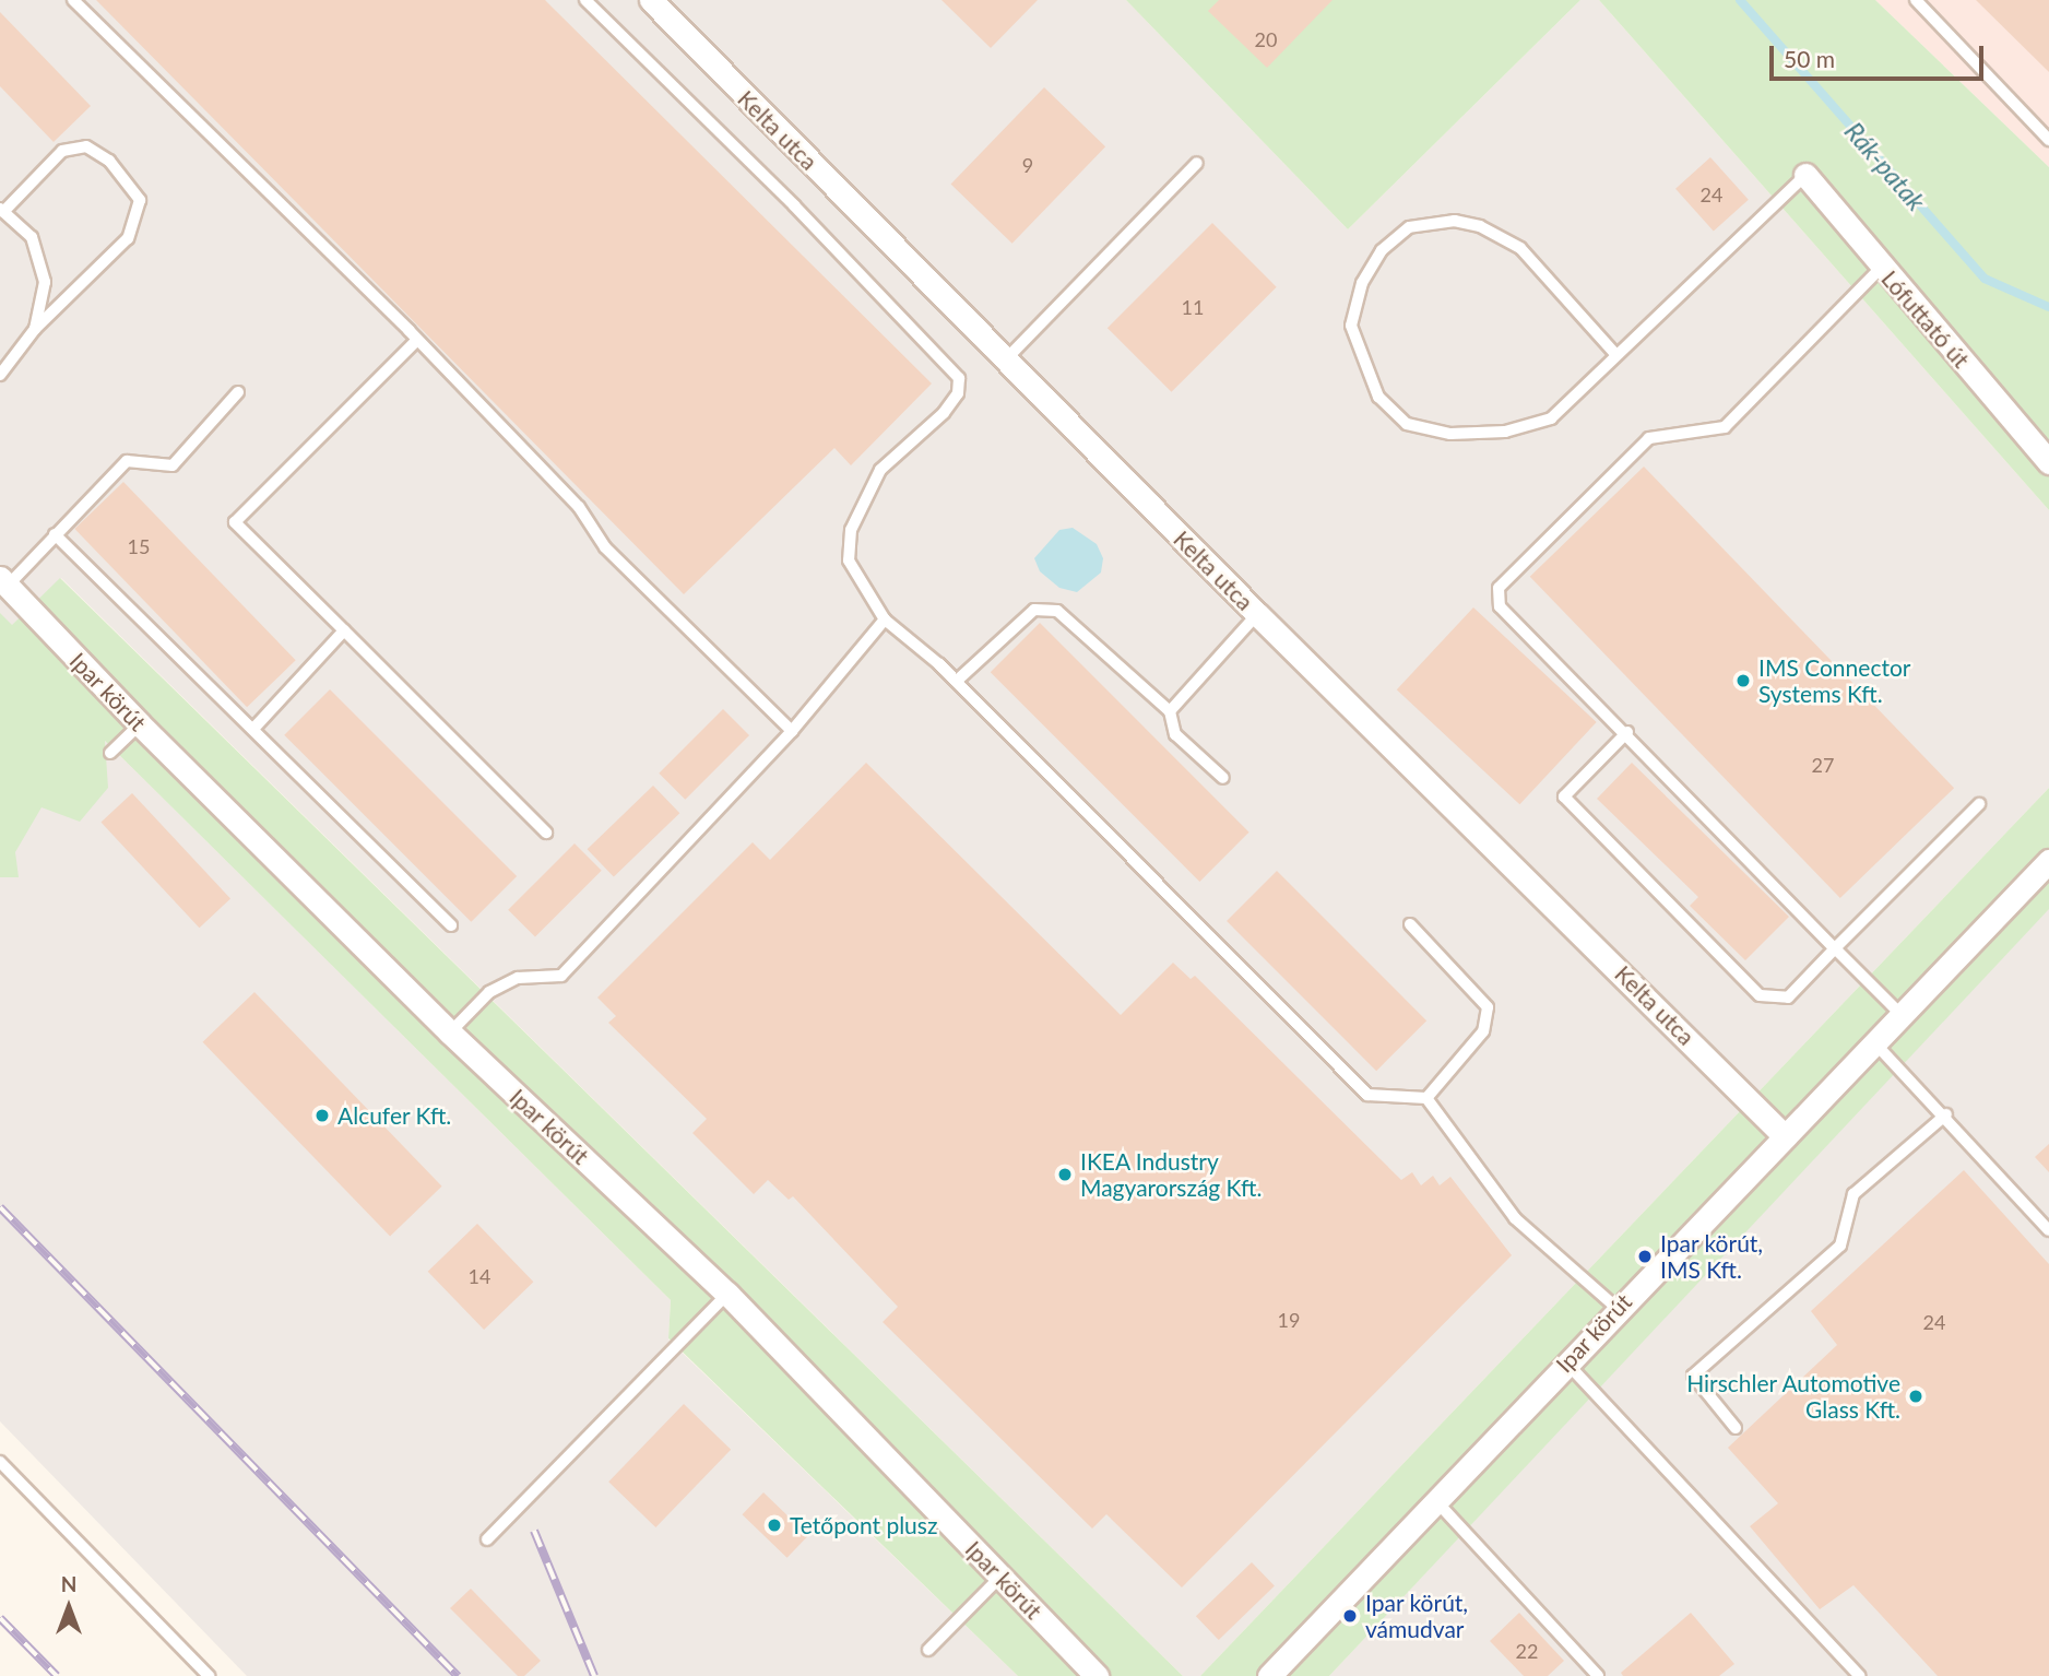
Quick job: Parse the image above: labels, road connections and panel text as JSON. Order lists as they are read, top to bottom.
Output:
{
  "streets": {
    "street": ["Kelta utca", "Lófuttató út", "Ipar körút"]
  },
  "crossings": [
    ["Kelta utca", "Ipar körút"]
  ],
  "water": ["Rák-patak"],
  "places": [
    "IMS Connector Systems Kft.",
    "Alcufer Kft.",
    "IKEA Industry Magyarország Kft.",
    "Ipar körút, IMS Kft.",
    "Hirschler Automotive Glass Kft.",
    "Tetőpont plusz",
    "Ipar körút, vámudvar"
  ],
  "house_numbers": [
    "20",
    "9",
    "24",
    "11",
    "15",
    "27",
    "14",
    "19",
    "24",
    "22"
  ],
  "scale_bar": "50 m",
  "north": "top"
}
